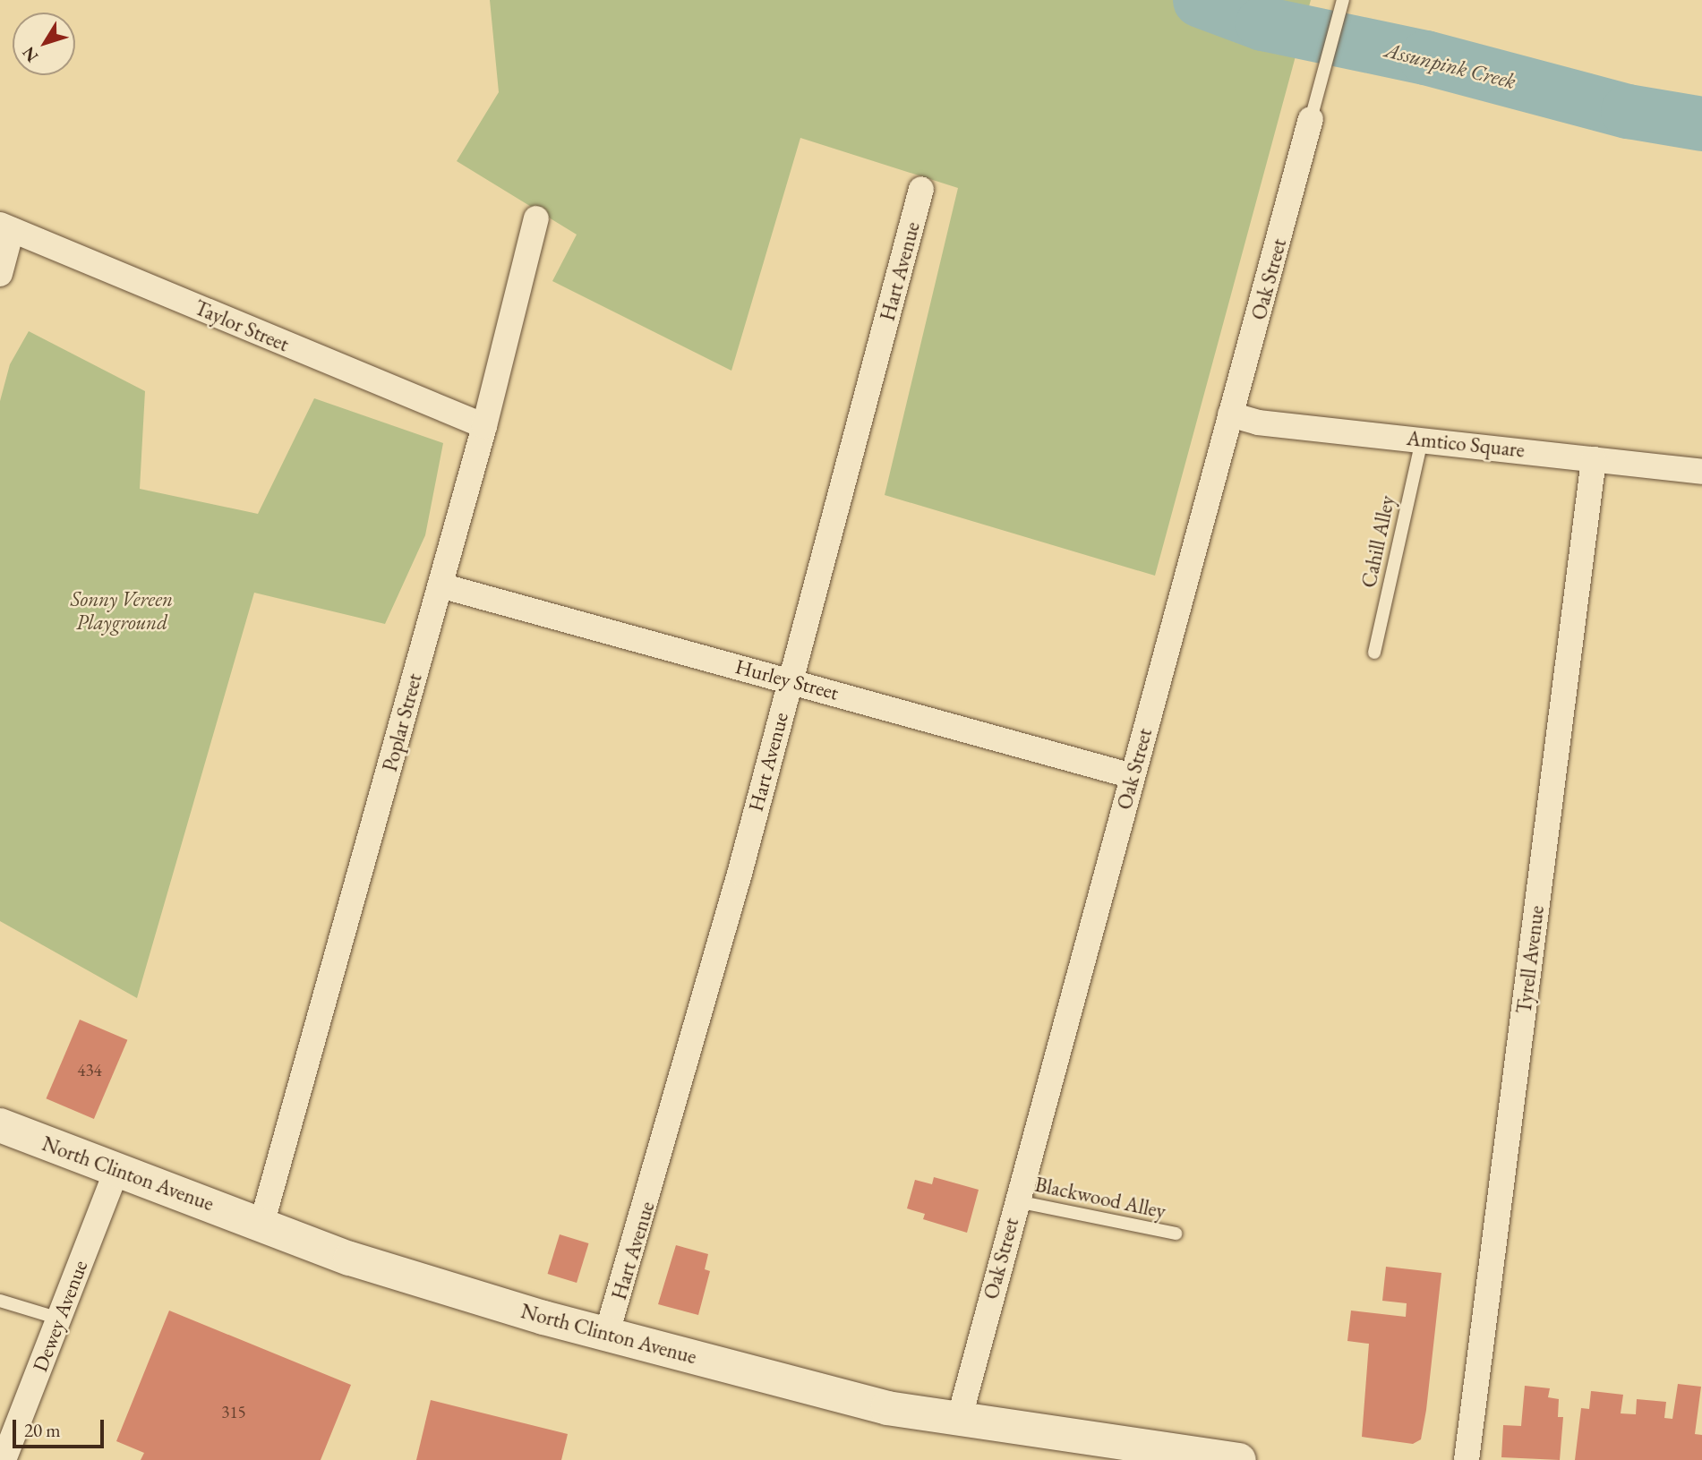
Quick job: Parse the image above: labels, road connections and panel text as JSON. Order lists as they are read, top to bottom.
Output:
{
  "streets": {
    "street": [
      "Hart Avenue",
      "Oak Street",
      "Taylor Street",
      "Amtico Square",
      "Hurley Street",
      "Poplar Street",
      "Tyrell Avenue",
      "North Clinton Avenue",
      "Dewey Avenue"
    ],
    "lane": ["Cahill Alley", "Blackwood Alley"]
  },
  "crossings": [
    ["Hart Avenue", "Hurley Street"],
    ["Hart Avenue", "North Clinton Avenue"],
    ["Oak Street", "Amtico Square"],
    ["Oak Street", "Hurley Street"],
    ["Oak Street", "North Clinton Avenue"],
    ["Oak Street", "Blackwood Alley"],
    ["Taylor Street", "Poplar Street"],
    ["Amtico Square", "Cahill Alley"],
    ["Amtico Square", "Tyrell Avenue"],
    ["Hurley Street", "Poplar Street"],
    ["Poplar Street", "North Clinton Avenue"],
    ["North Clinton Avenue", "Dewey Avenue"]
  ],
  "water": ["Assunpink Creek"],
  "parks": ["Sonny Vereen Playground"],
  "house_numbers": ["434", "315"],
  "scale_bar": "20 m",
  "north": "bottom left"
}
